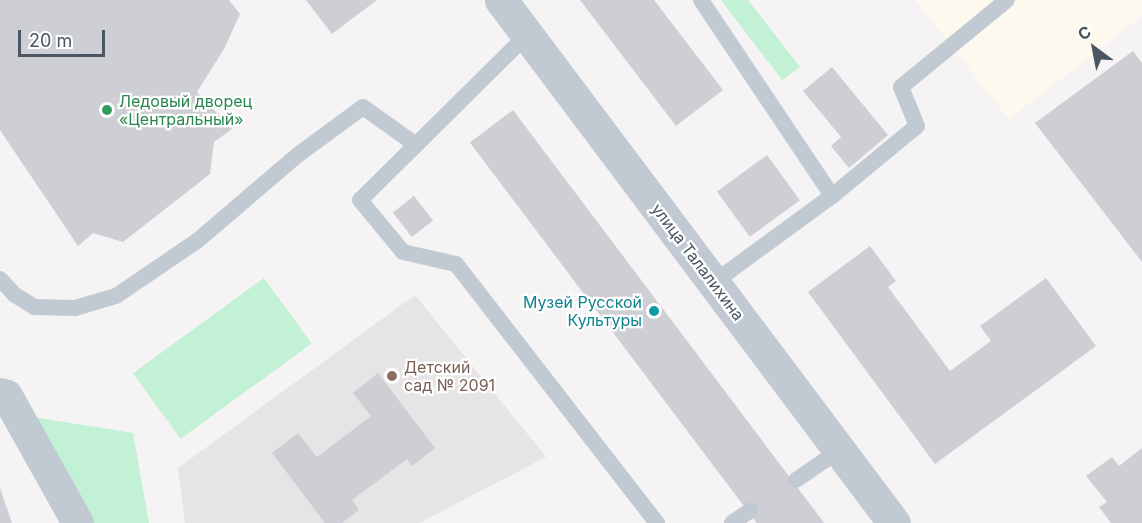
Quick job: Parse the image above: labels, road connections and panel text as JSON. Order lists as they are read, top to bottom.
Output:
{
  "streets": {
    "street": ["улица Талалихина"]
  },
  "places": ["Ледовый дворец «Центральный»", "Музей Русской Культуры", "Детский сад № 2091"],
  "scale_bar": "20 m",
  "north": "top left"
}
